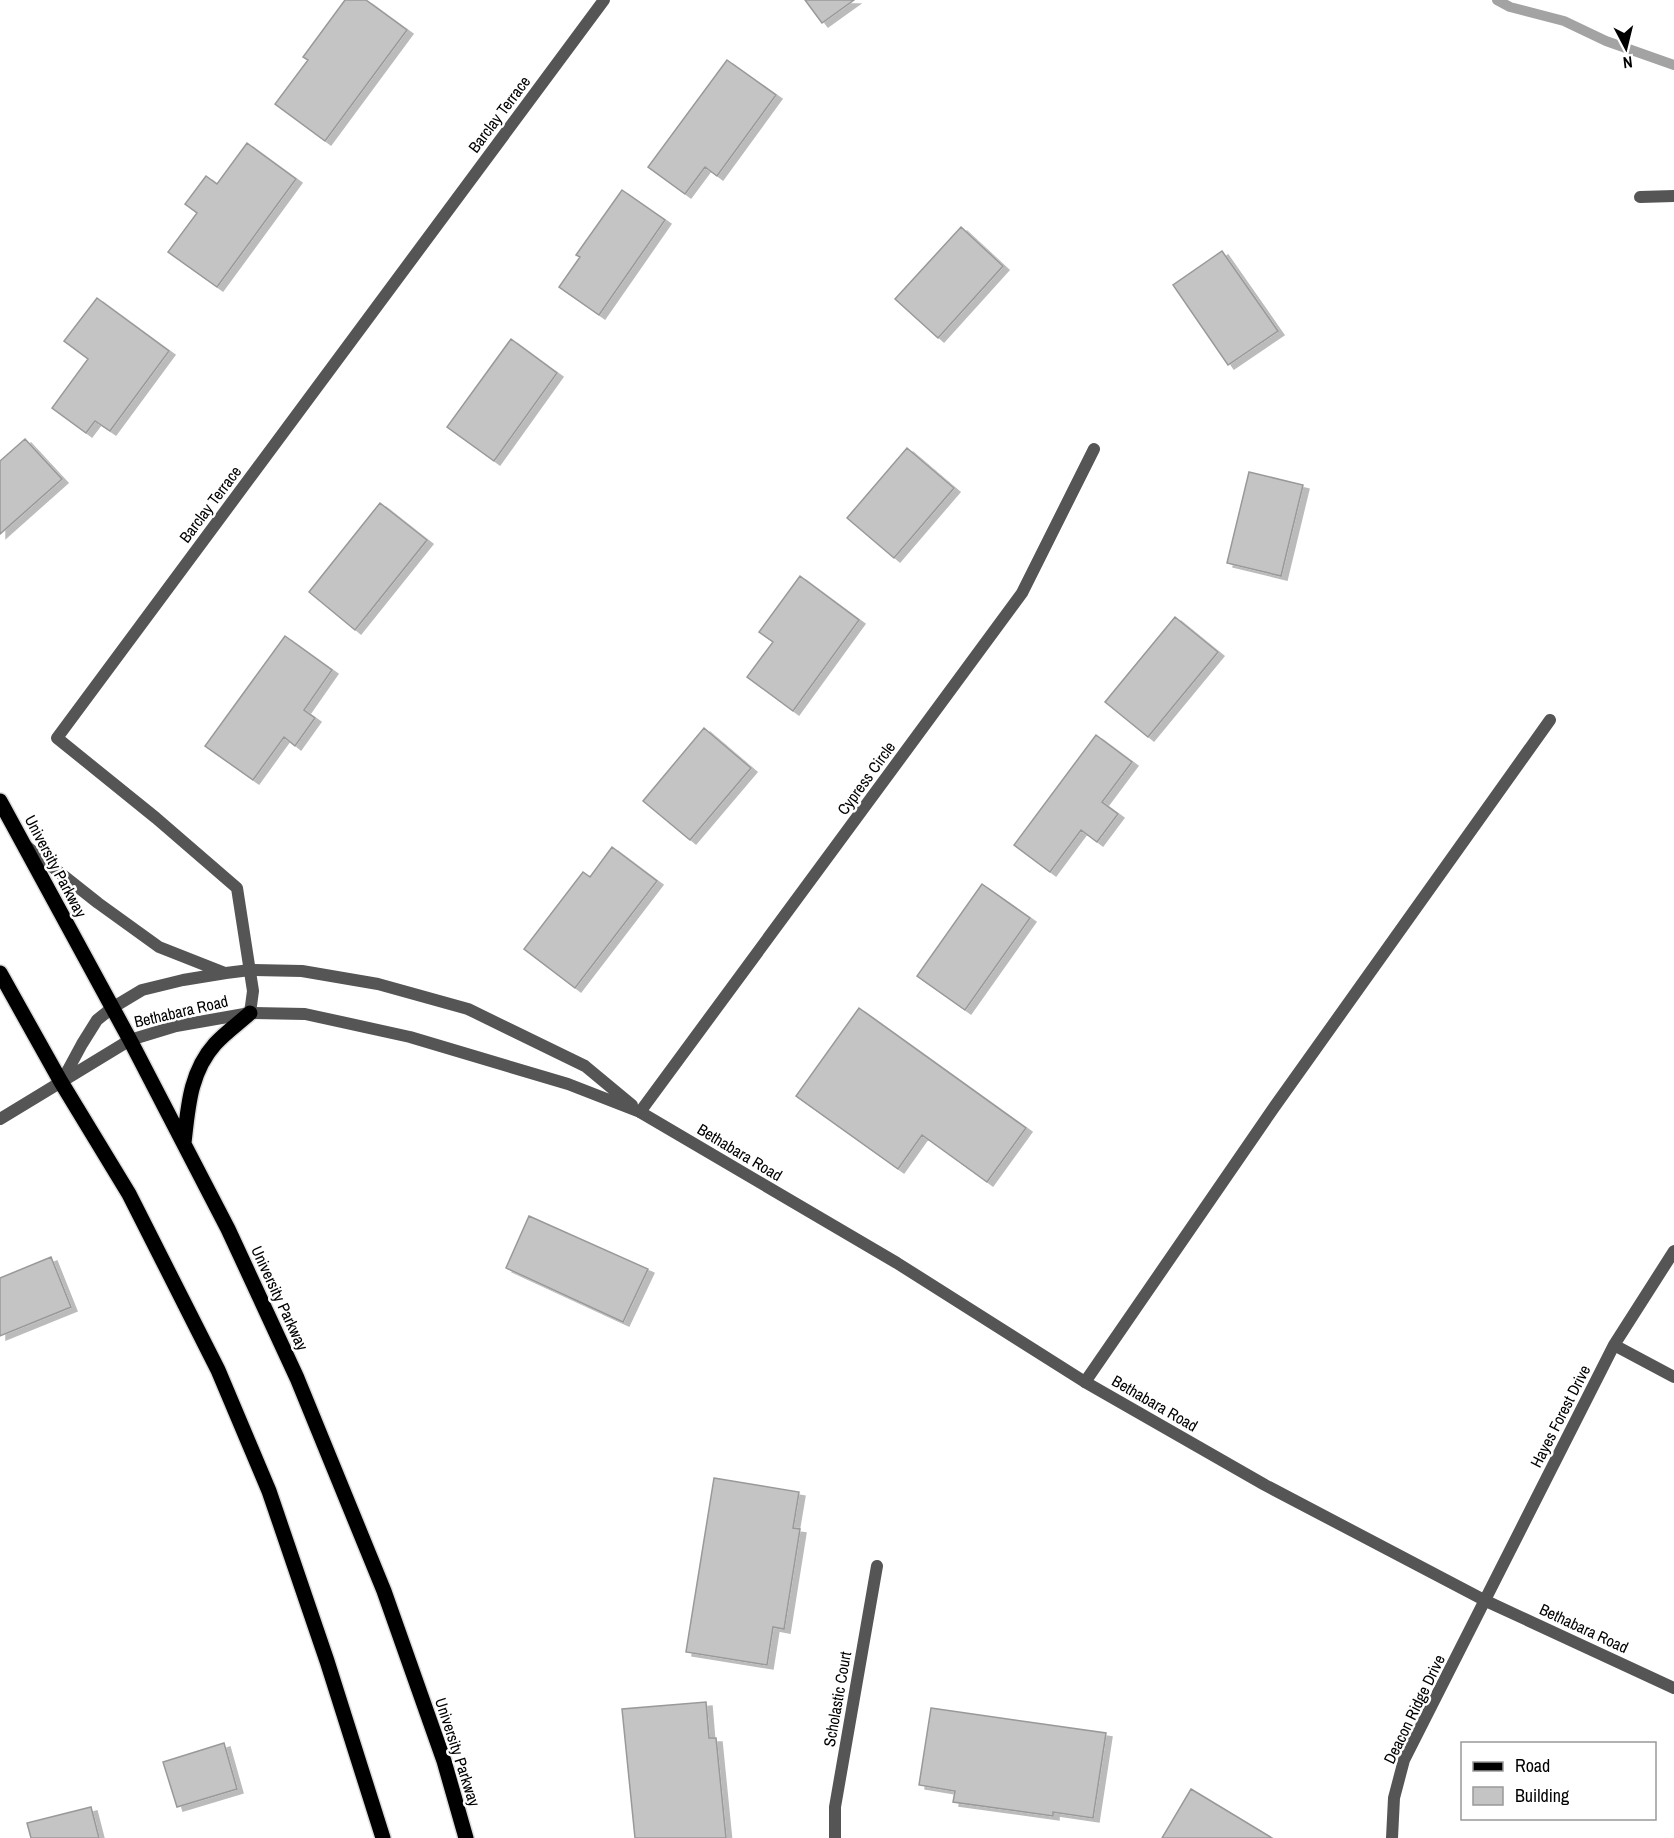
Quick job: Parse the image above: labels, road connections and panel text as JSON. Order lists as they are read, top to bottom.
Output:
{
  "streets": {
    "main road": ["University Parkway"],
    "street": [
      "Barclay Terrace",
      "Cypress Circle",
      "Bethabara Road",
      "Hayes Forest Drive",
      "Scholastic Court",
      "Deacon Ridge Drive"
    ]
  },
  "crossings": [
    ["Barclay Terrace", "Bethabara Road"],
    ["Cypress Circle", "Bethabara Road"],
    ["University Parkway", "Bethabara Road"],
    ["Bethabara Road", "Hayes Forest Drive"],
    ["Bethabara Road", "Deacon Ridge Drive"],
    ["Hayes Forest Drive", "Deacon Ridge Drive"]
  ],
  "legend": ["Road", "Building"],
  "north": "bottom"
}
